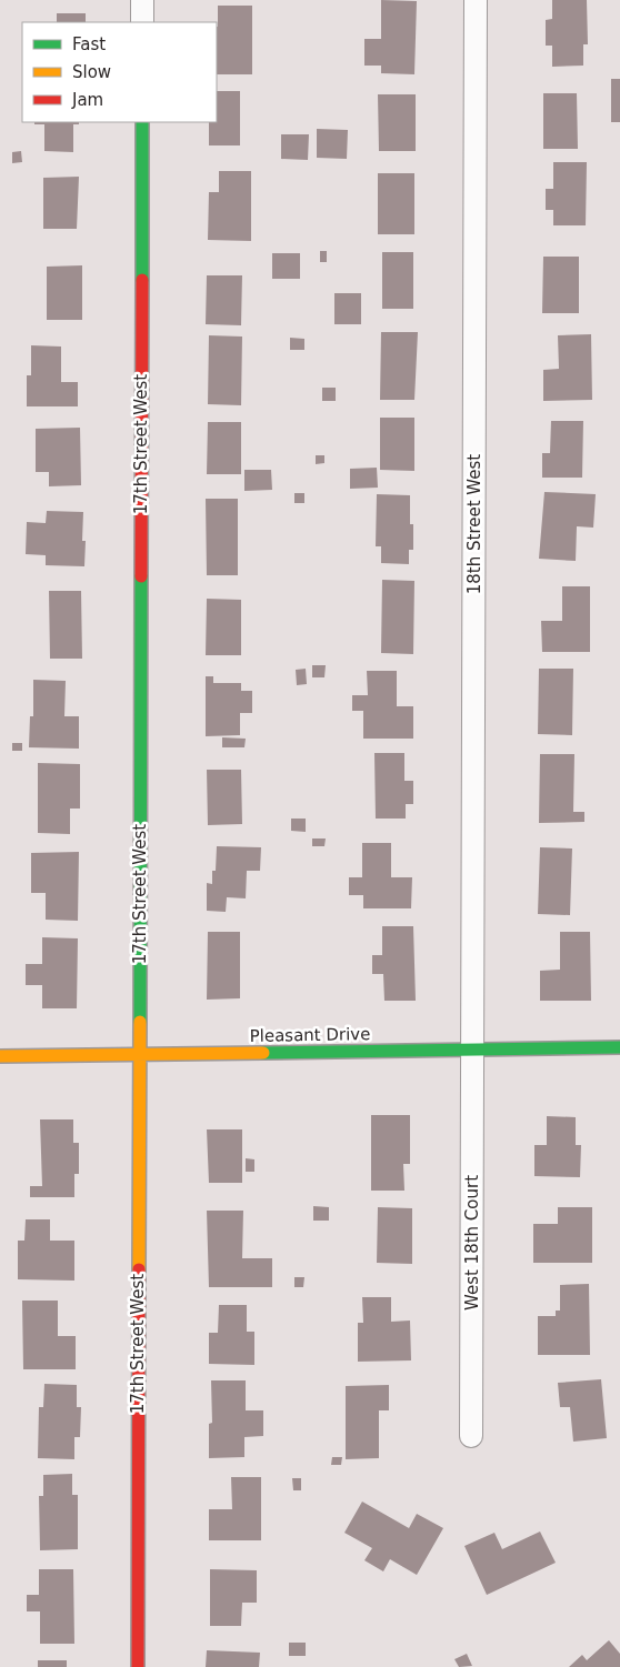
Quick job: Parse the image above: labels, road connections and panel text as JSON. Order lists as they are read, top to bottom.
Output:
{
  "streets": {
    "street": [
      "17th Street West",
      "18th Street West",
      "Pleasant Drive",
      "West 18th Court"
    ]
  },
  "crossings": [
    ["17th Street West", "Pleasant Drive"],
    ["18th Street West", "Pleasant Drive"],
    ["18th Street West", "West 18th Court"],
    ["Pleasant Drive", "West 18th Court"]
  ],
  "legend": ["Fast", "Slow", "Jam"]
}
